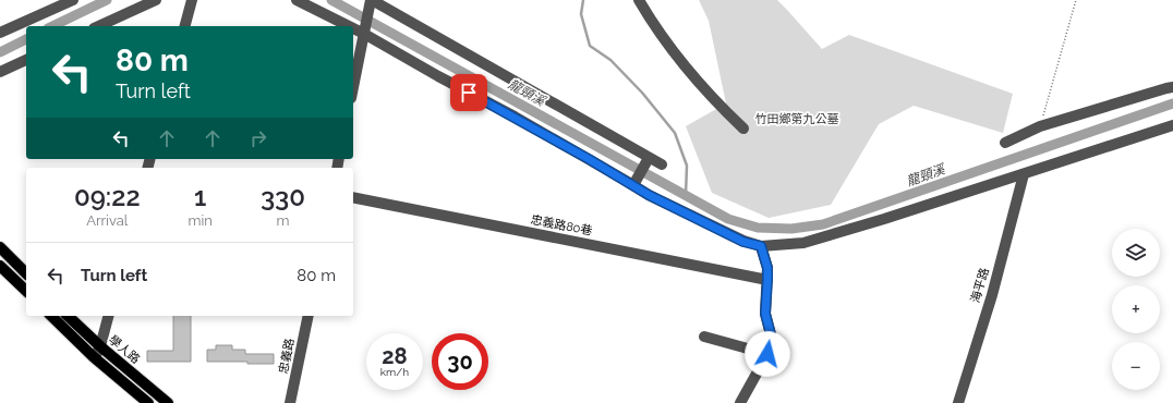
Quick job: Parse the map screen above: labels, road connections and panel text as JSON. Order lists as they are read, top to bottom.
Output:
{
  "streets": {
    "main road": ["學人路"],
    "street": ["忠義路80巷", "海平路", "忠義路"]
  },
  "water": ["龍頸溪"],
  "parks": ["竹田鄉第九公墓"],
  "page": {
    "turn": ["80 m", "Turn left"],
    "eta": [
      "09:22",
      "Arrival",
      "1",
      "min",
      "330",
      "m"
    ],
    "map_buttons": ["+", "−"],
    "list": [
      {
        "name": "Turn left",
        "value": "80 m"
      }
    ],
    "speed": "28 km/h",
    "limit": "30"
  }
}
